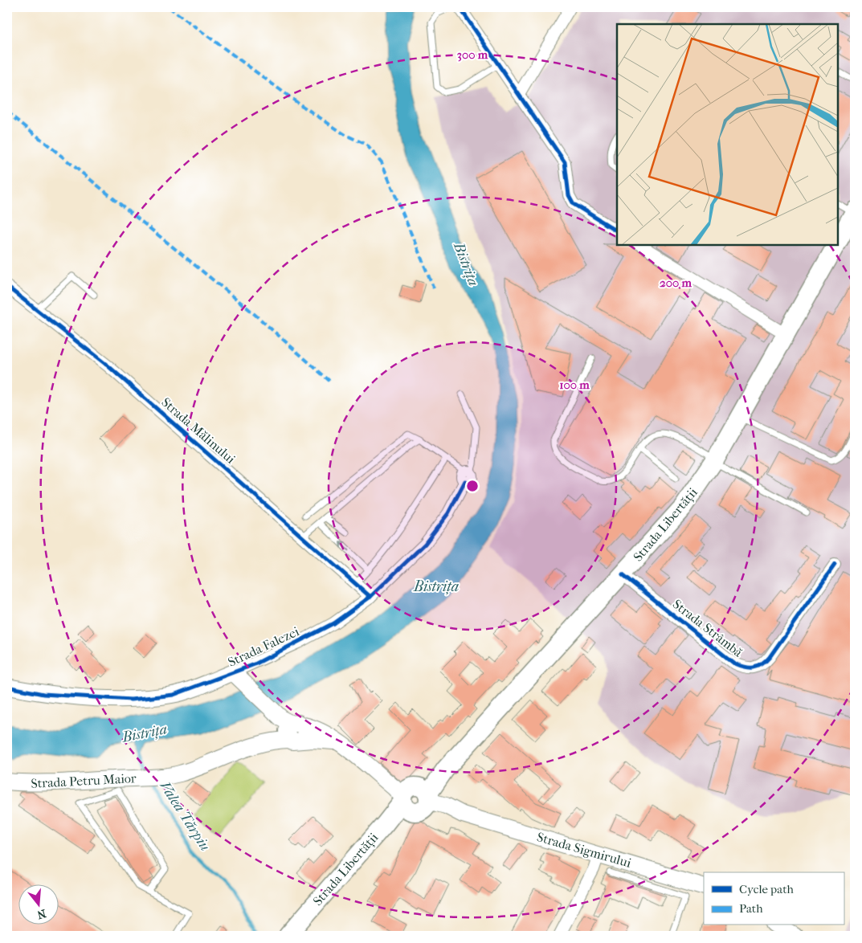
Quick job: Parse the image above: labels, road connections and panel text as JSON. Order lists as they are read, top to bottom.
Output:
{
  "streets": {
    "main road": ["Strada Libertății"],
    "street": [
      "Strada Mălinului",
      "Strada Strâmbă",
      "Strada Falezei",
      "Strada Petru Maior",
      "Strada Sigmirului"
    ]
  },
  "crossings": [
    ["Strada Mălinului", "Strada Falezei"],
    ["Strada Libertății", "Strada Strâmbă"],
    ["Strada Libertății", "Strada Petru Maior"],
    ["Strada Libertății", "Strada Sigmirului"],
    ["Strada Petru Maior", "Strada Sigmirului"]
  ],
  "water": ["Bistrița", "Valea Tărpiu"],
  "legend": ["Cycle path", "Path"],
  "north": "bottom",
  "rings": ["300 m", "200 m", "100 m"]
}
